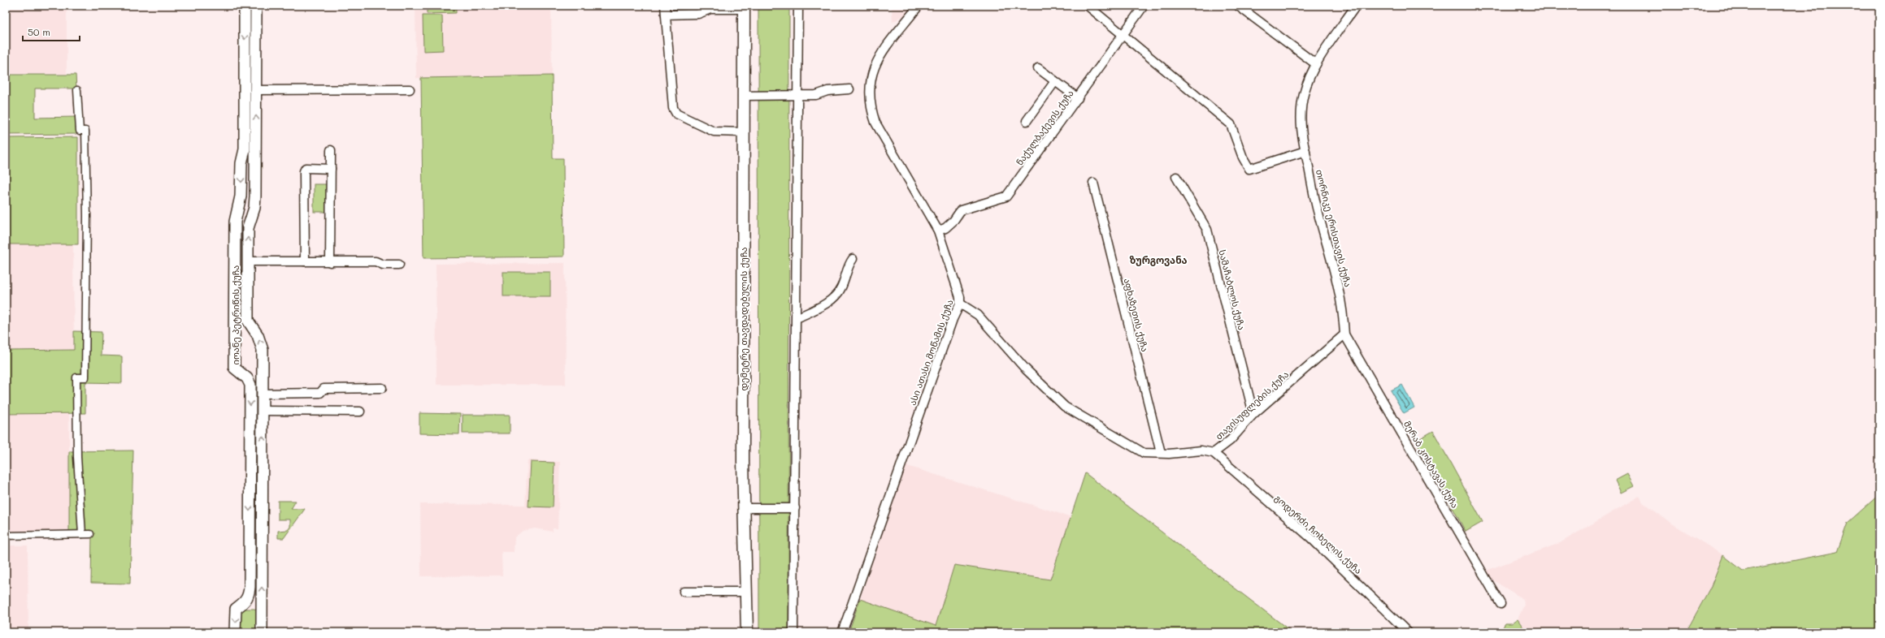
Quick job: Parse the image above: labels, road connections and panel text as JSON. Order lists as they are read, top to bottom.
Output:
{
  "streets": {
    "main road": ["დემეტრე თავდადებულის ქუჩა"],
    "street": [
      "ნაქულბაქევის ქუჩა",
      "თორნიკე ერისთავის ქუჩა",
      "სამაჩაბლოს ქუჩა",
      "იოანე პეტრიწის ქუჩა",
      "აფხაზეთის ქუჩა",
      "ასი ათასი მოწამის ქუჩა",
      "თავისუფლების ქუჩა",
      "მერაბ კოსტავას ქუჩა",
      "გოდერძი ჩოხელის ქუჩა"
    ]
  },
  "crossings": [
    ["ნაქულბაქევის ქუჩა", "ასი ათასი მოწამის ქუჩა"],
    ["თორნიკე ერისთავის ქუჩა", "თავისუფლების ქუჩა"],
    ["თორნიკე ერისთავის ქუჩა", "მერაბ კოსტავას ქუჩა"],
    ["სამაჩაბლოს ქუჩა", "თავისუფლების ქუჩა"],
    ["აფხაზეთის ქუჩა", "თავისუფლების ქუჩა"],
    ["ასი ათასი მოწამის ქუჩა", "თავისუფლების ქუჩა"],
    ["თავისუფლების ქუჩა", "მერაბ კოსტავას ქუჩა"],
    ["თავისუფლების ქუჩა", "გოდერძი ჩოხელის ქუჩა"]
  ],
  "districts": ["ზურგოვანა"],
  "scale_bar": "50 m"
}
